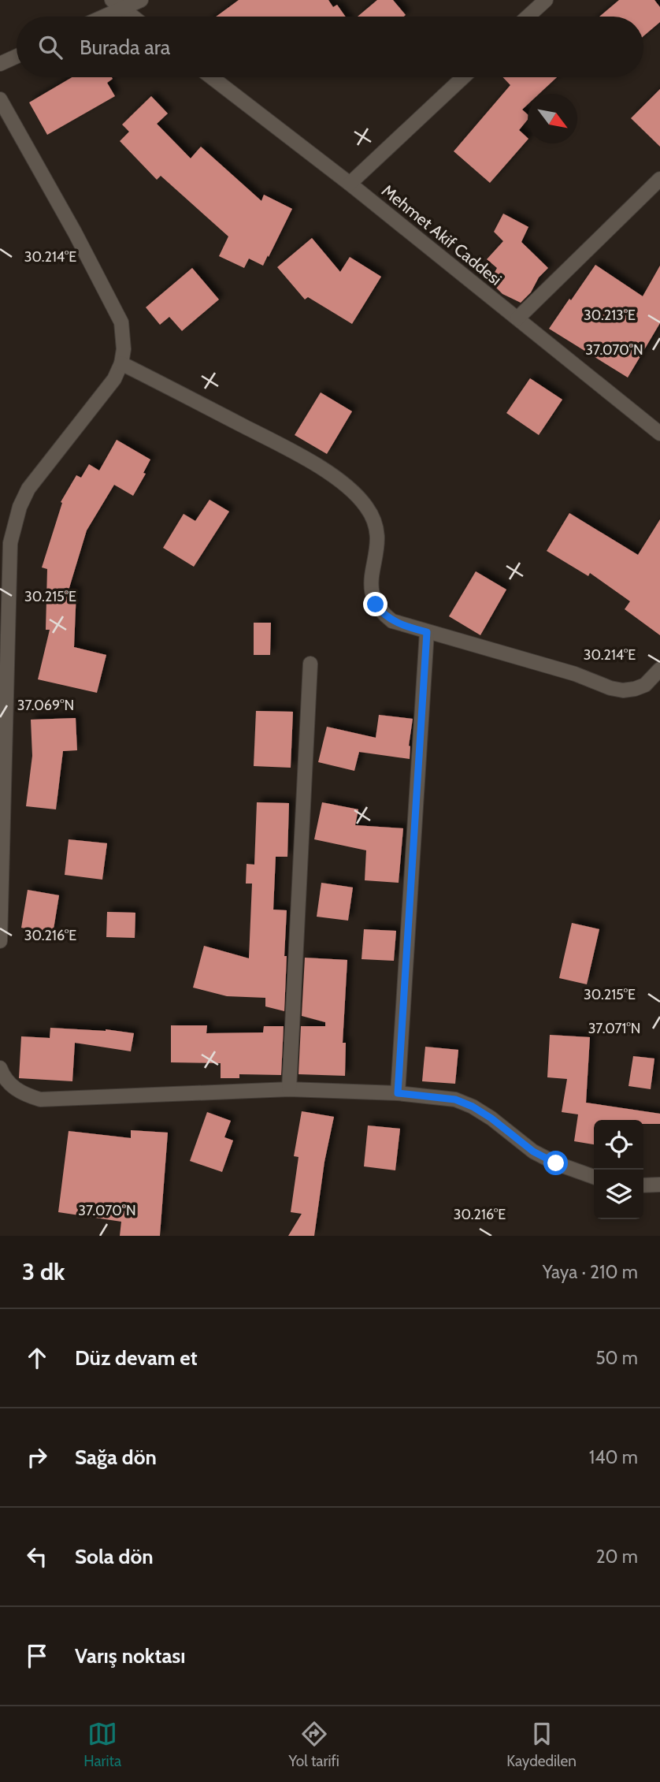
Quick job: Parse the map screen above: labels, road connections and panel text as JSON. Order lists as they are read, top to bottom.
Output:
{
  "streets": {
    "street": ["Mehmet Akif Caddesi"]
  },
  "north": "bottom right",
  "page": {
    "search": "Burada ara",
    "heading": ["3 dk", "Yaya · 210 m"],
    "list": [
      ["Düz devam et", "50 m"],
      ["Sağa dön", "140 m"],
      ["Sola dön", "20 m"],
      "Varış noktası"
    ],
    "nav": ["Harita", "Yol tarifi", "Kaydedilen"]
  },
  "coordinates": [
    "30.214°E",
    "30.213°E",
    "37.070°N",
    "30.215°E",
    "37.069°N",
    "30.216°E",
    "37.071°N"
  ]
}
